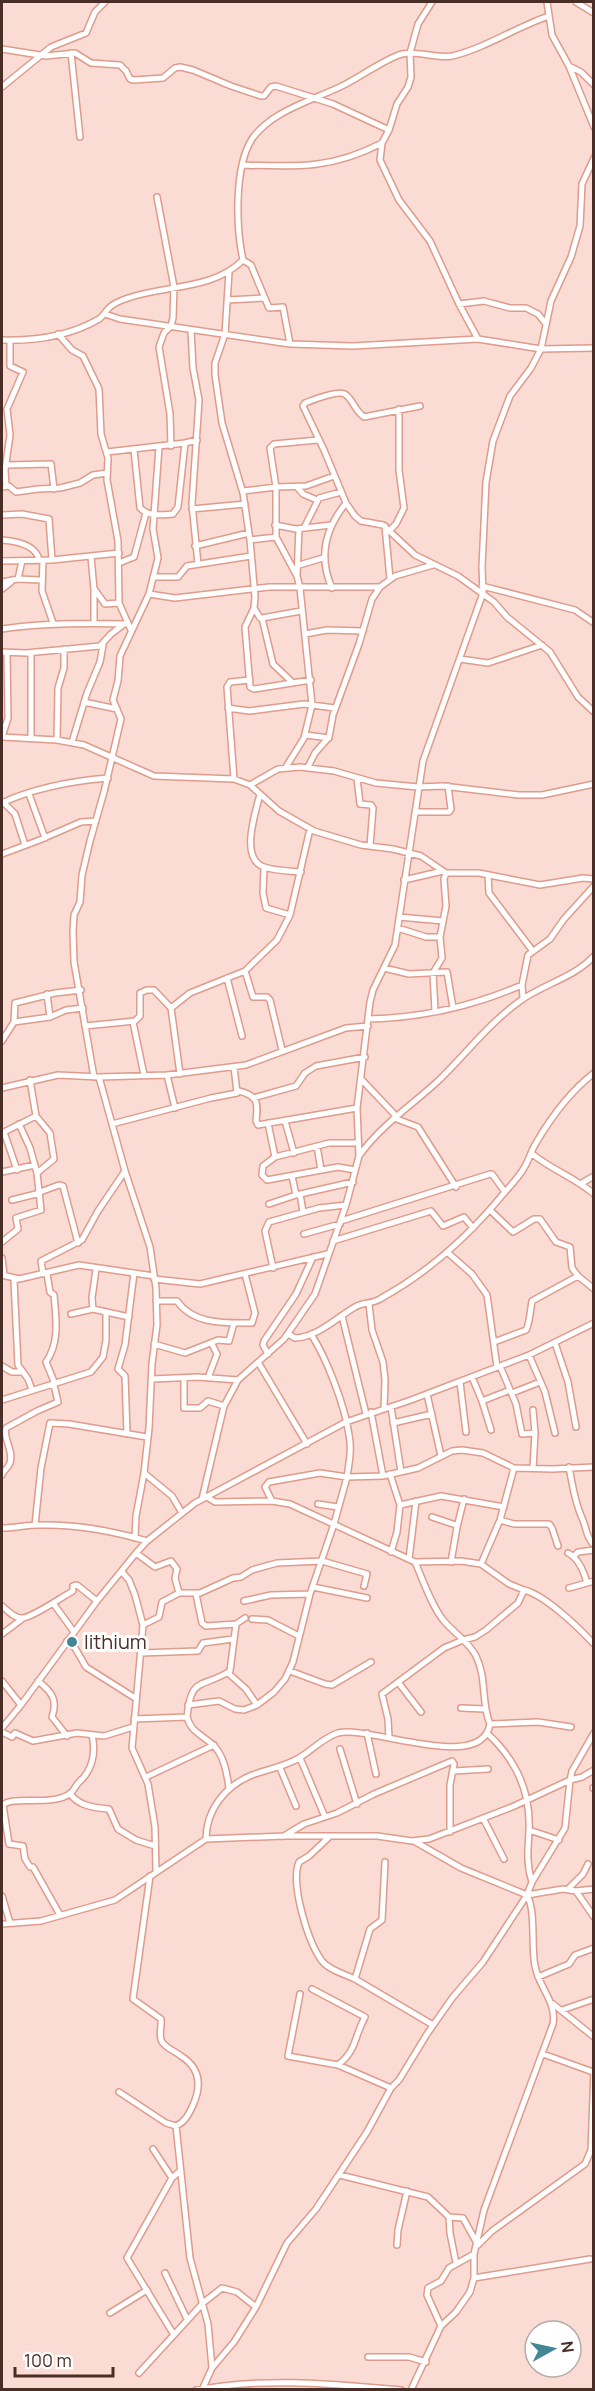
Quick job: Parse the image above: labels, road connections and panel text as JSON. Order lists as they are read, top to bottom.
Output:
{
  "places": ["lithium"],
  "scale_bar": "100 m",
  "north": "right"
}
